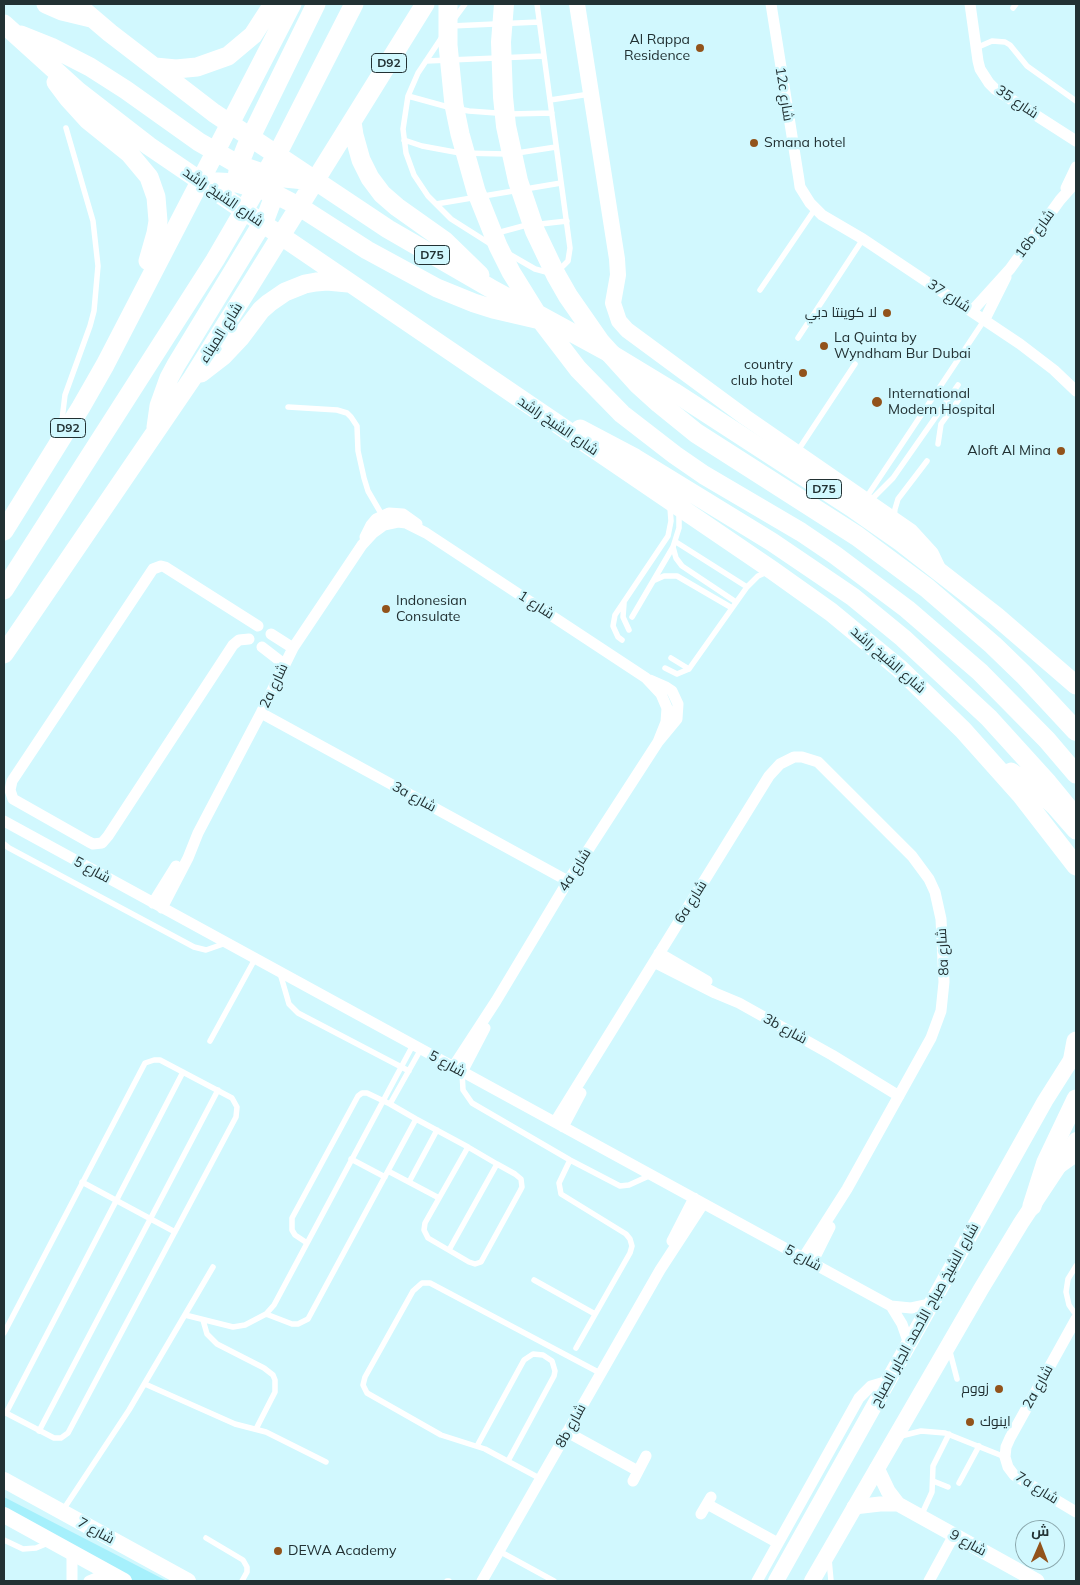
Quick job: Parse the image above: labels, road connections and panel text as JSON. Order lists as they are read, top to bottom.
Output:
{
  "streets": {
    "main road": [
      "D92",
      "شارع الشيخ راشد",
      "D75",
      "شارع الميناء",
      "شارع الشيخ صباح الأحمد الجابر الصباح",
      "شارع 7"
    ],
    "street": [
      "12c شارع",
      "شارع 35",
      "16b شارع",
      "شارع 37",
      "شارع 1",
      "2a شارع",
      "3a شارع",
      "شارع 5",
      "4a شارع",
      "6a شارع",
      "8a شارع",
      "3b شارع",
      "8b شارع",
      "7a شارع",
      "شارع 9"
    ]
  },
  "crossings": [
    ["D92", "شارع الشيخ راشد"],
    ["D92", "D75"],
    ["12c شارع", "شارع 37"],
    ["شارع الشيخ راشد", "شارع الميناء"],
    ["16b شارع", "شارع 37"],
    ["D75", "شارع الميناء"],
    ["شارع 1", "2a شارع"],
    ["شارع 1", "4a شارع"],
    ["2a شارع", "3a شارع"],
    ["2a شارع", "شارع 5"],
    ["2a شارع", "7a شارع"],
    ["3a شارع", "4a شارع"],
    ["شارع 5", "4a شارع"],
    ["شارع 5", "6a شارع"],
    ["شارع 5", "8a شارع"],
    ["شارع 5", "شارع الشيخ صباح الأحمد الجابر الصباح"],
    ["شارع 5", "8b شارع"],
    ["6a شارع", "8a شارع"],
    ["6a شارع", "3b شارع"],
    ["8a شارع", "3b شارع"]
  ],
  "places": [
    "Al Rappa Residence",
    "Smana hotel",
    "لا كوينتا دبي",
    "La Quinta by Wyndham Bur Dubai",
    "country club hotel",
    "International Modern Hospital",
    "Aloft Al Mina",
    "Indonesian Consulate",
    "زووم",
    "اينوك",
    "DEWA Academy"
  ],
  "north": "top"
}
